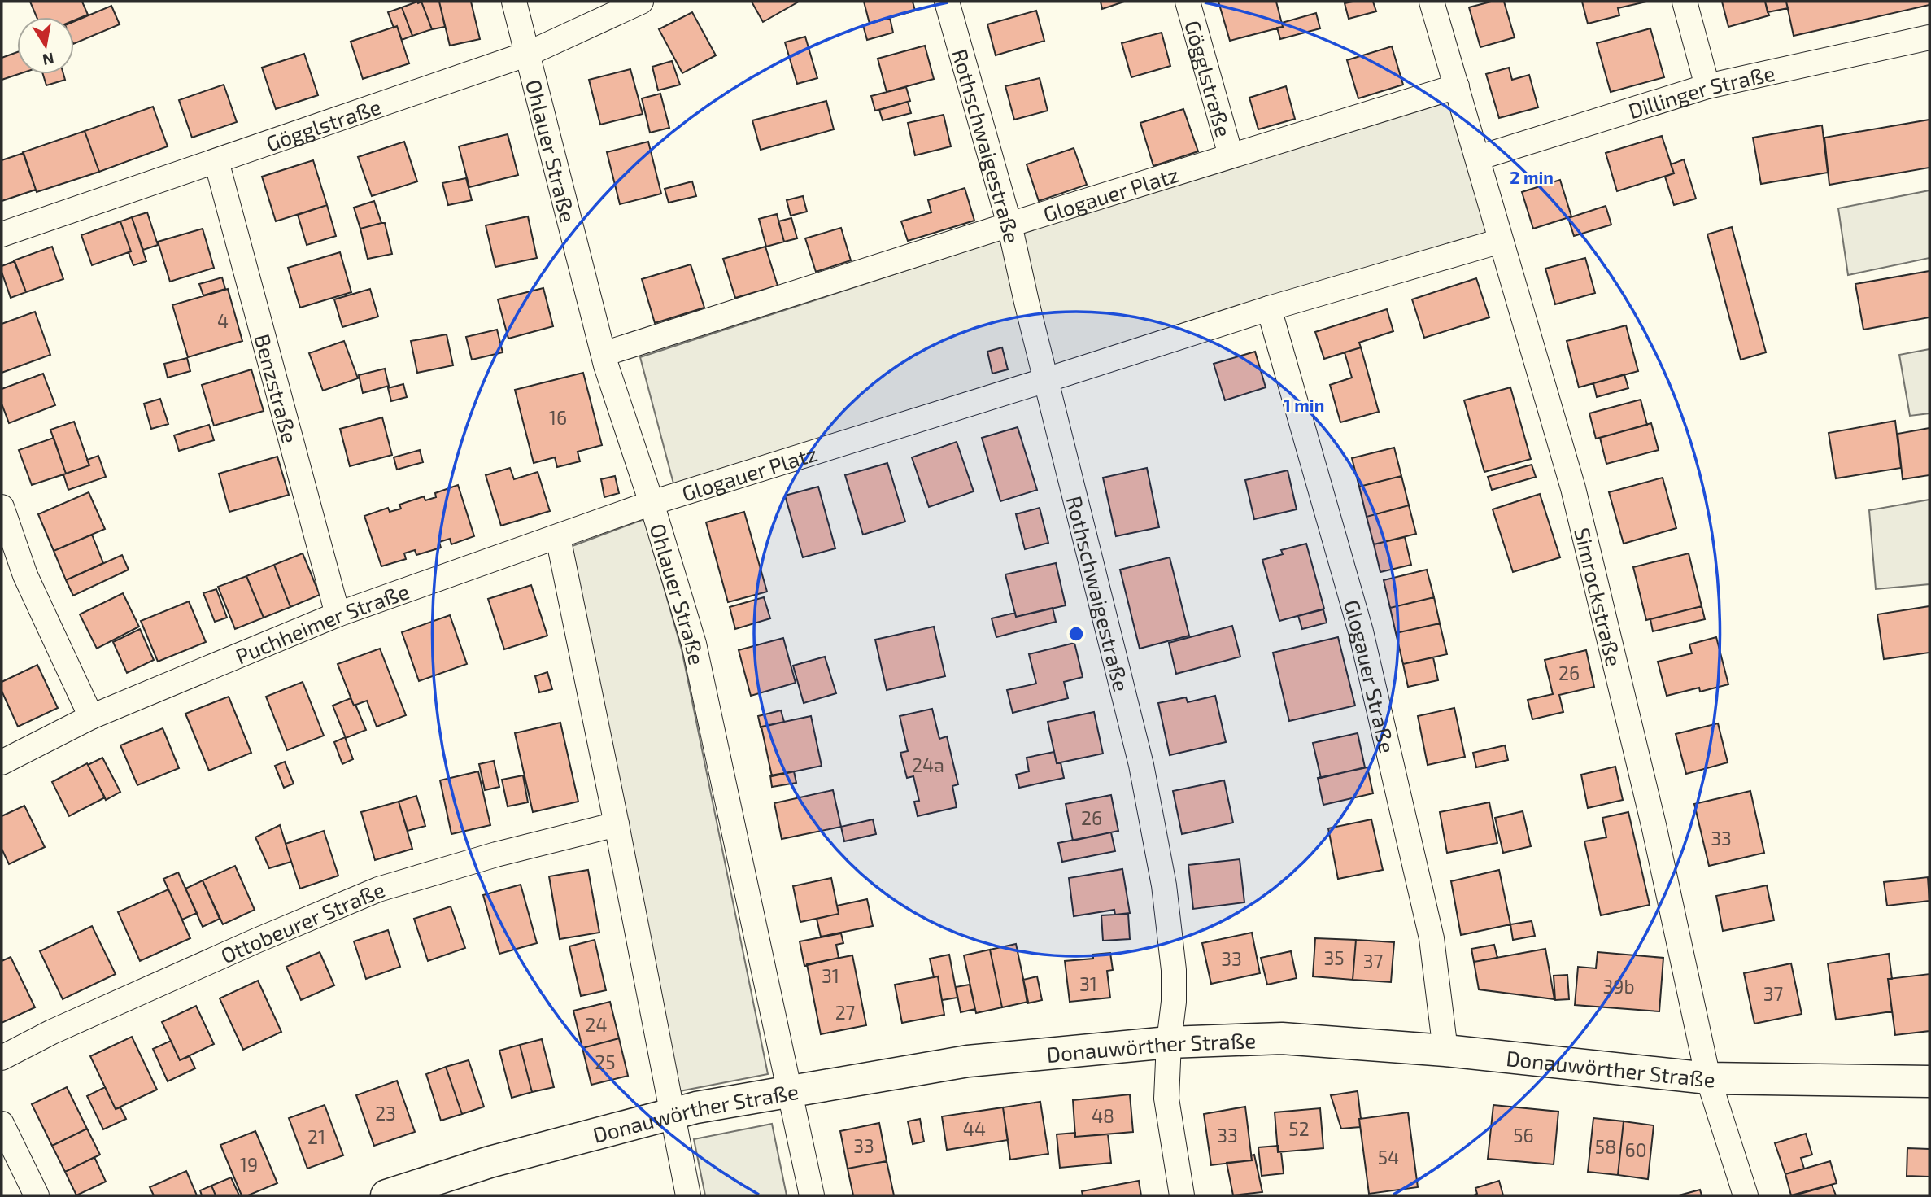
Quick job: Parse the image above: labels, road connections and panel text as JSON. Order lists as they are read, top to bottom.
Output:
{
  "streets": {
    "street": [
      "Gögglstraße",
      "Dillinger Straße",
      "Rothschwaigestraße",
      "Ohlauer Straße",
      "Glogauer Platz",
      "Benzstraße",
      "Simrockstraße",
      "Puchheimer Straße",
      "Glogauer Straße",
      "Ottobeurer Straße",
      "Donauwörther Straße"
    ]
  },
  "crossings": [
    ["Gögglstraße", "Ohlauer Straße"],
    ["Gögglstraße", "Glogauer Platz"],
    ["Gögglstraße", "Benzstraße"],
    ["Dillinger Straße", "Simrockstraße"],
    ["Rothschwaigestraße", "Glogauer Platz"],
    ["Rothschwaigestraße", "Donauwörther Straße"],
    ["Ohlauer Straße", "Glogauer Platz"],
    ["Ohlauer Straße", "Puchheimer Straße"],
    ["Ohlauer Straße", "Donauwörther Straße"],
    ["Glogauer Platz", "Simrockstraße"],
    ["Glogauer Platz", "Puchheimer Straße"],
    ["Glogauer Platz", "Glogauer Straße"],
    ["Benzstraße", "Puchheimer Straße"],
    ["Simrockstraße", "Donauwörther Straße"],
    ["Glogauer Straße", "Donauwörther Straße"]
  ],
  "house_numbers": [
    "4",
    "16",
    "26",
    "24a",
    "26",
    "33",
    "35",
    "33",
    "37",
    "31",
    "31",
    "39b",
    "37",
    "27",
    "24",
    "25",
    "23",
    "48",
    "44",
    "52",
    "33",
    "56",
    "21",
    "33",
    "58",
    "60",
    "54",
    "19"
  ],
  "north": "bottom",
  "rings": ["2 min", "1 min"]
}
